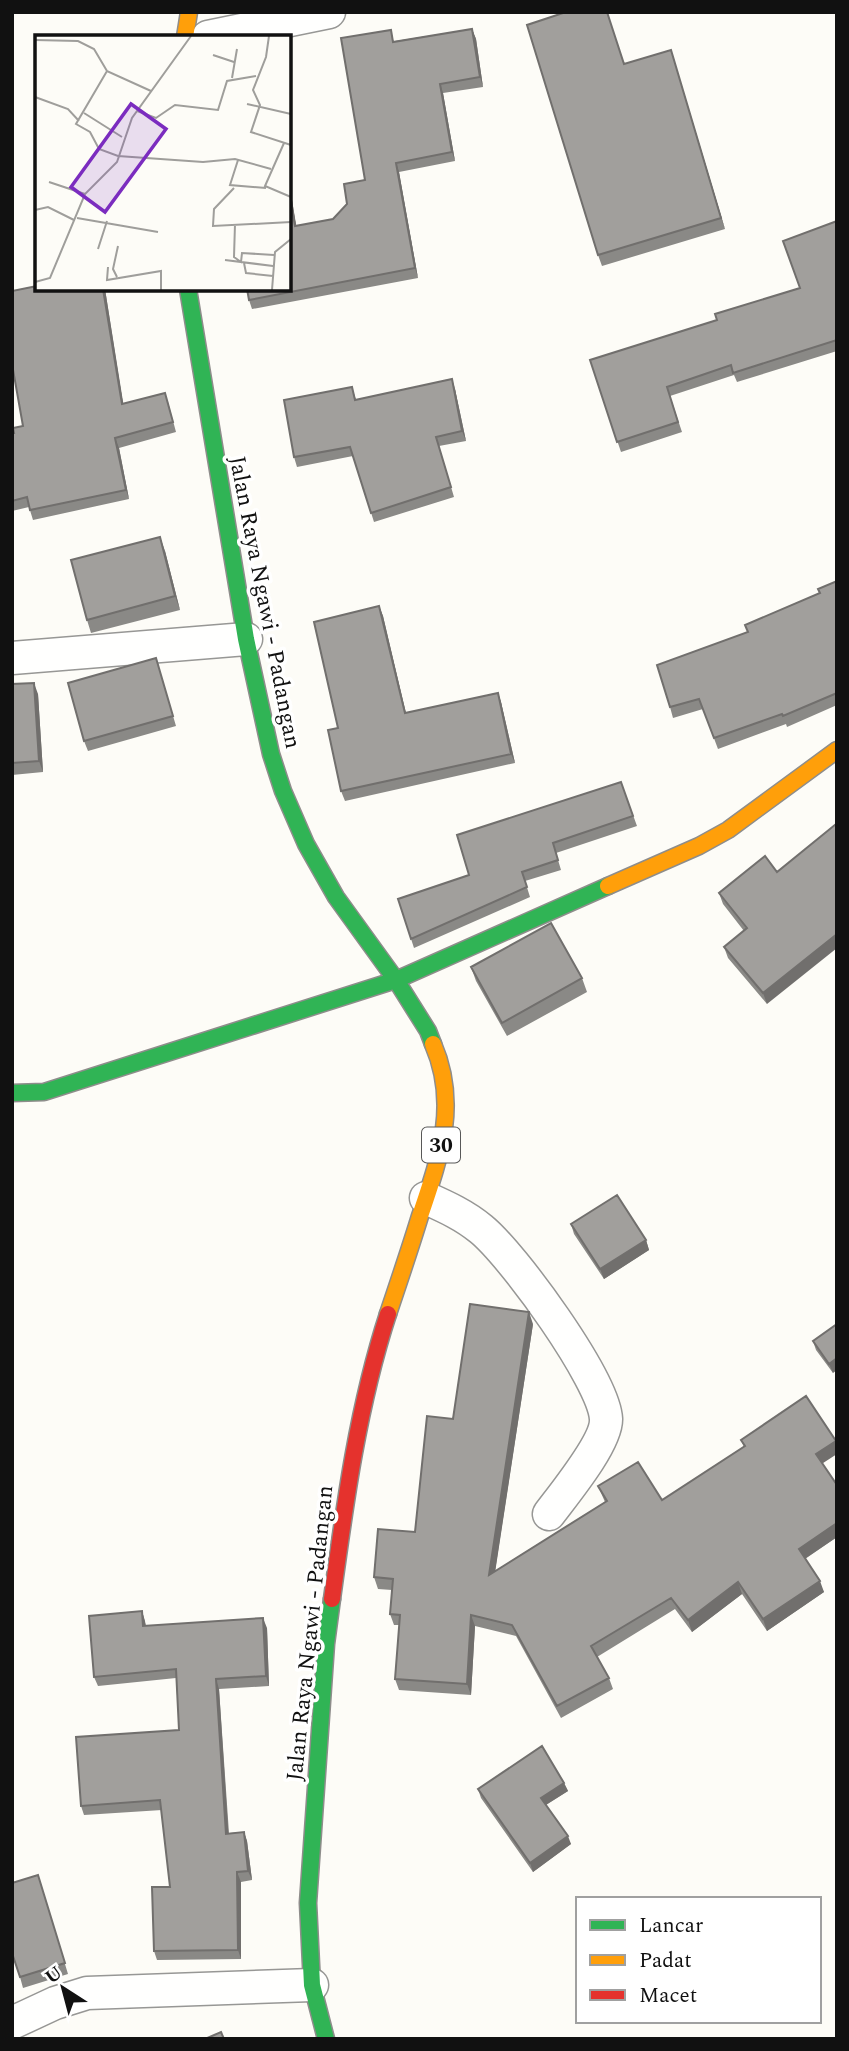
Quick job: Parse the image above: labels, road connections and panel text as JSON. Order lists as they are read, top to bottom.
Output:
{
  "streets": {
    "main road": ["Jalan Raya Ngawi - Padangan", "30"]
  },
  "legend": ["Lancar", "Padat", "Macet"],
  "north": "top left"
}
